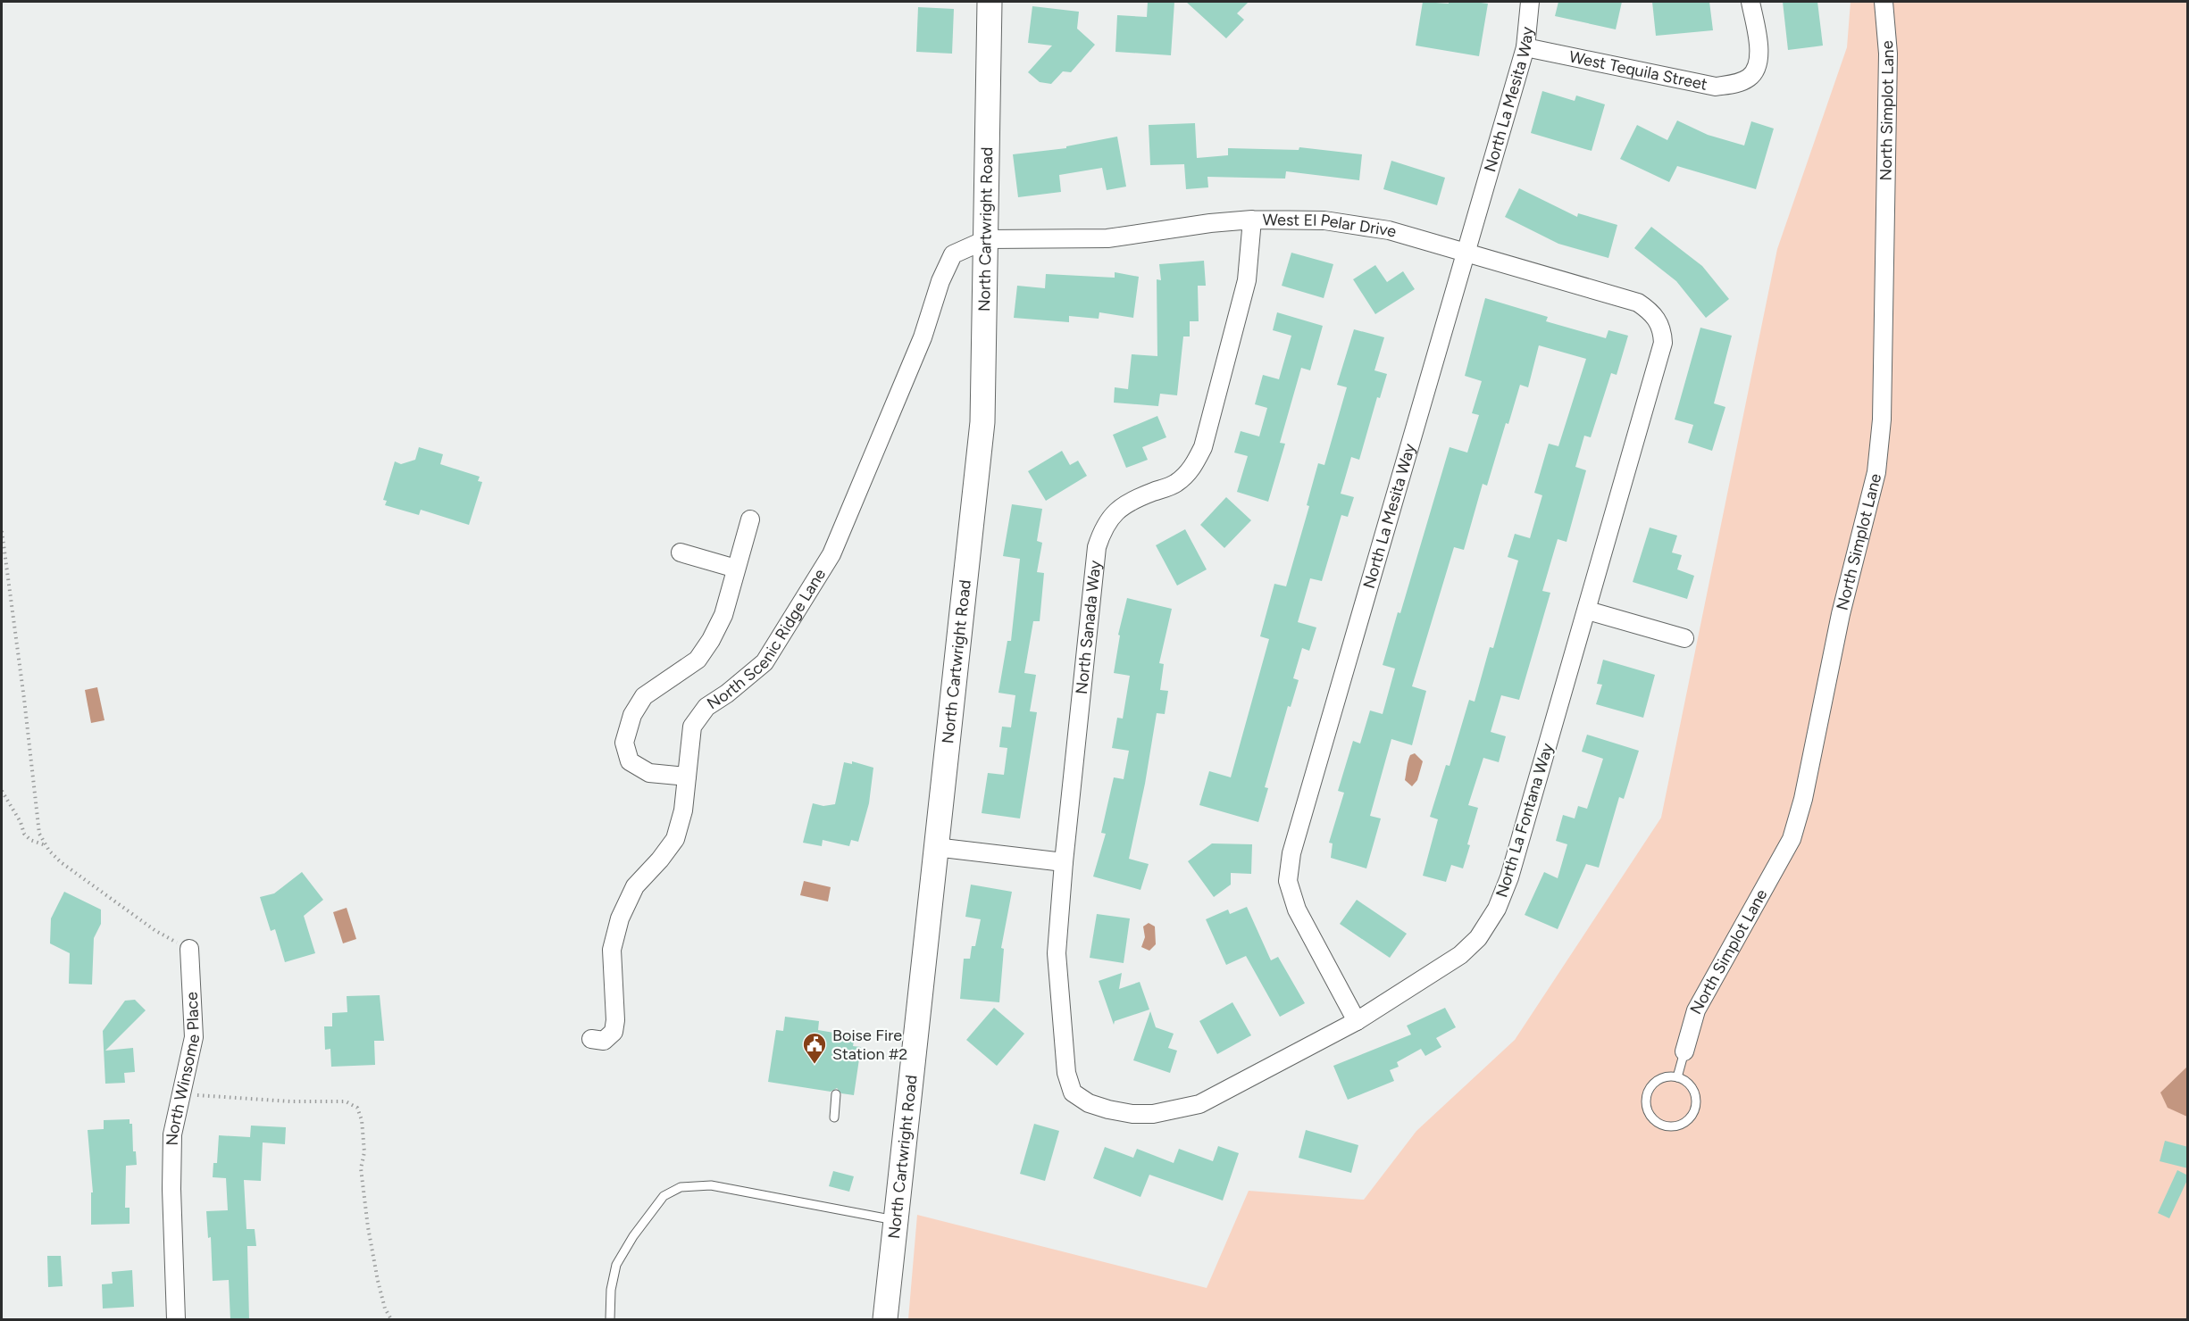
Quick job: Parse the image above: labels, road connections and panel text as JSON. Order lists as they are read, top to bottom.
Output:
{
  "streets": {
    "street": [
      "West Tequila Street",
      "North La Mesita Way",
      "North Simplot Lane",
      "West El Pelar Drive",
      "North Cartwright Road",
      "North Sanada Way",
      "North Scenic Ridge Lane",
      "North La Fontana Way",
      "North Winsome Place"
    ]
  },
  "crossings": [
    ["West Tequila Street", "North La Mesita Way"],
    ["North La Mesita Way", "West El Pelar Drive"],
    ["North La Mesita Way", "North La Fontana Way"],
    ["West El Pelar Drive", "North Cartwright Road"],
    ["West El Pelar Drive", "North Sanada Way"],
    ["West El Pelar Drive", "North Scenic Ridge Lane"],
    ["West El Pelar Drive", "North La Fontana Way"],
    ["North Cartwright Road", "North Scenic Ridge Lane"],
    ["North Sanada Way", "North La Fontana Way"]
  ],
  "places": {
    "public building": ["Boise Fire Station #2"]
  }
}
